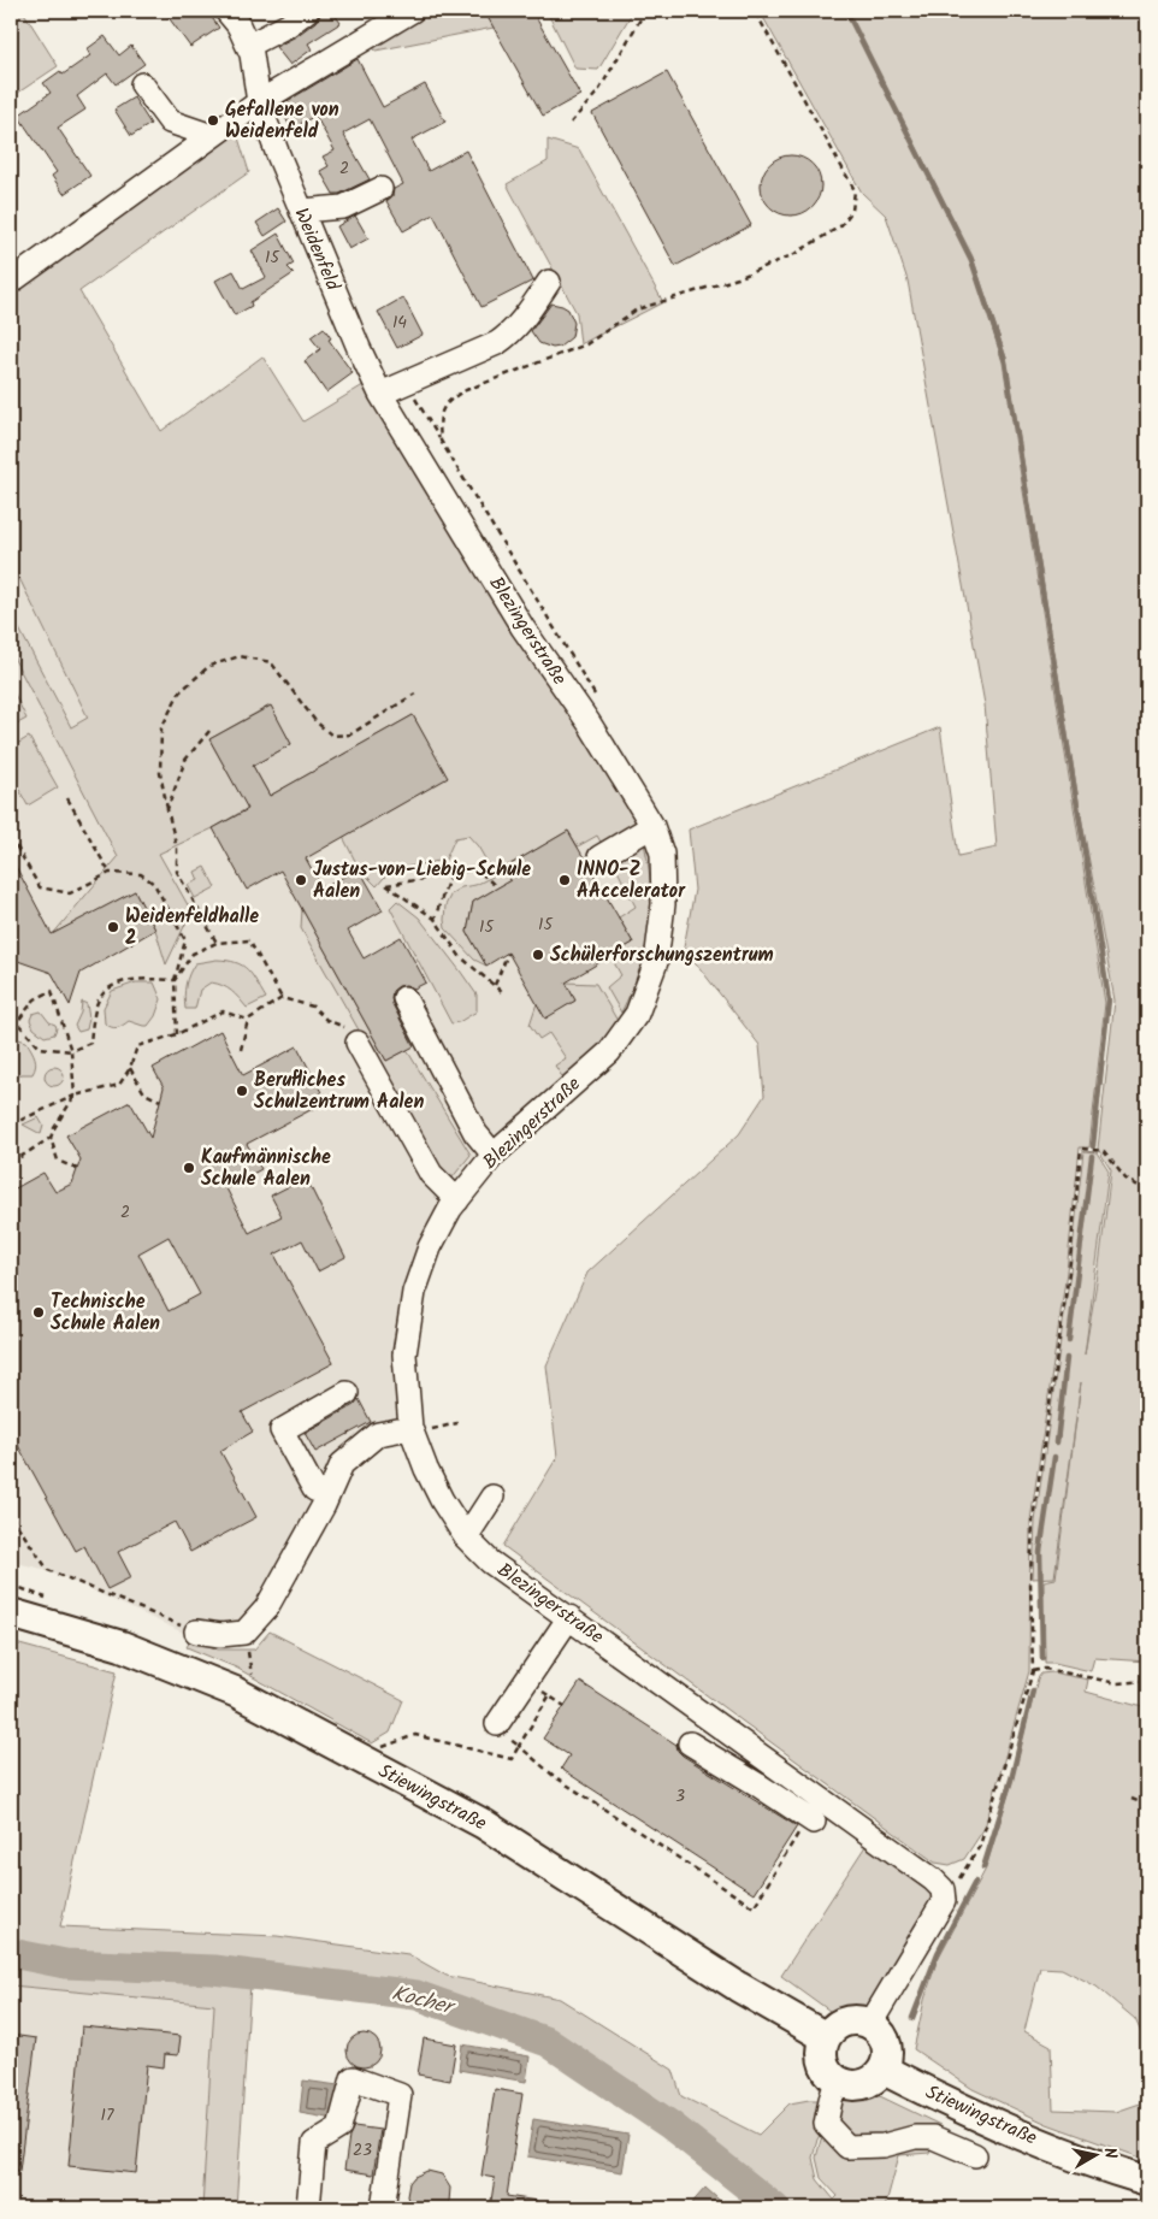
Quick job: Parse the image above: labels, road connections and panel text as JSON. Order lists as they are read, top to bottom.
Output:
{
  "streets": {
    "main road": ["Stiewingstraße"],
    "street": ["Weidenfeld", "Blezingerstraße"]
  },
  "crossings": [
    ["Weidenfeld", "Blezingerstraße"]
  ],
  "water": ["Kocher"],
  "places": [
    "Gefallene von Weidenfeld",
    "Justus-von-Liebig-Schule Aalen",
    "INNO-Z AAccelerator",
    "Weidenfeldhalle 2",
    "Schülerforschungszentrum",
    "Berufliches Schulzentrum Aalen",
    "Kaufmännische Schule Aalen",
    "Technische Schule Aalen"
  ],
  "house_numbers": [
    "2",
    "15",
    "14",
    "15",
    "15",
    "2",
    "3",
    "17",
    "23"
  ],
  "north": "right"
}
